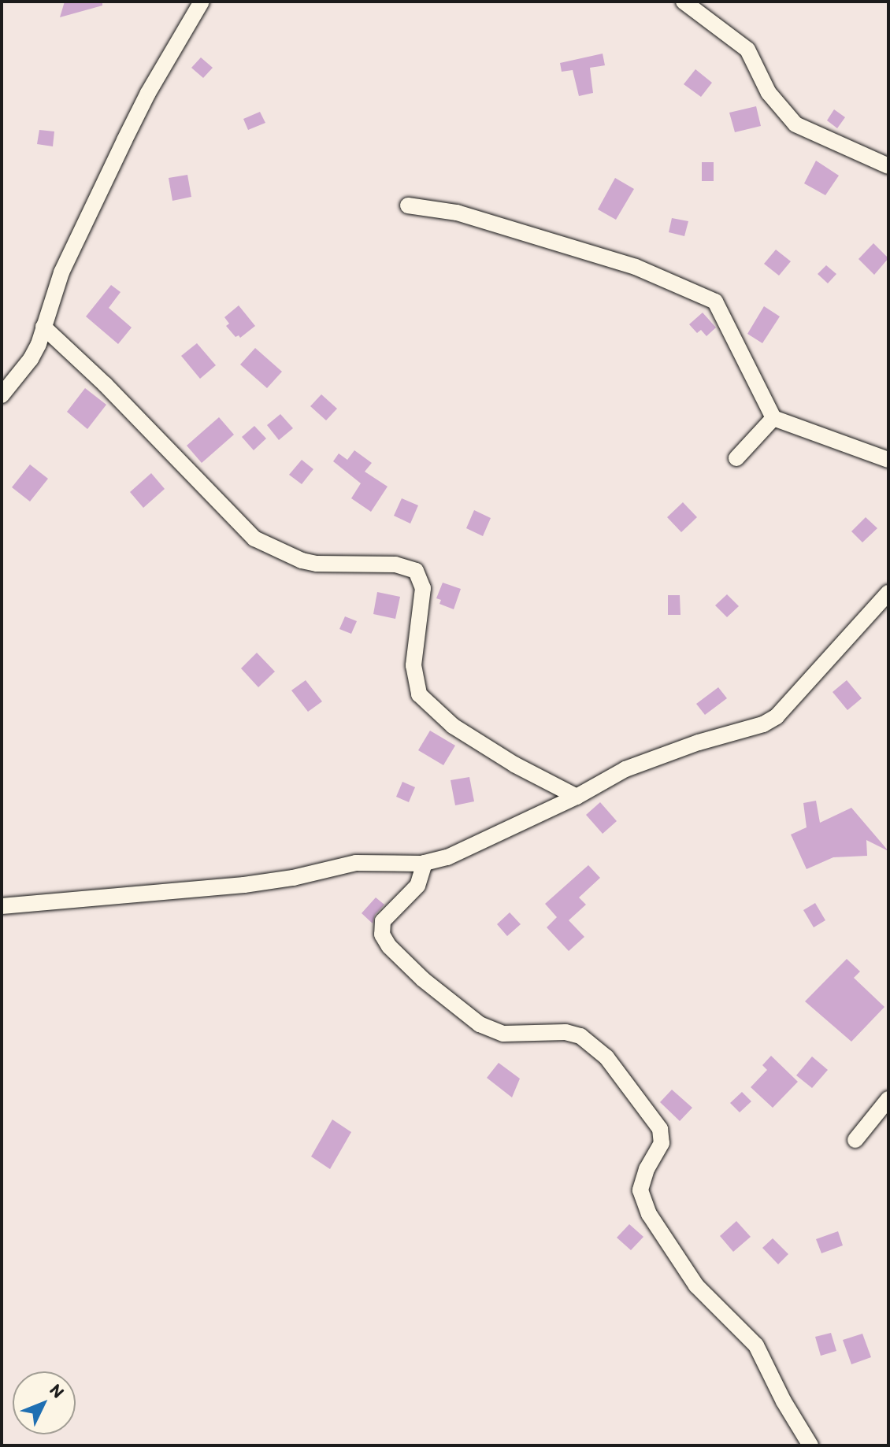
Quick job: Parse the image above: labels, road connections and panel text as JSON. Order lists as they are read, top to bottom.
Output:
{
  "north": "top right"
}
